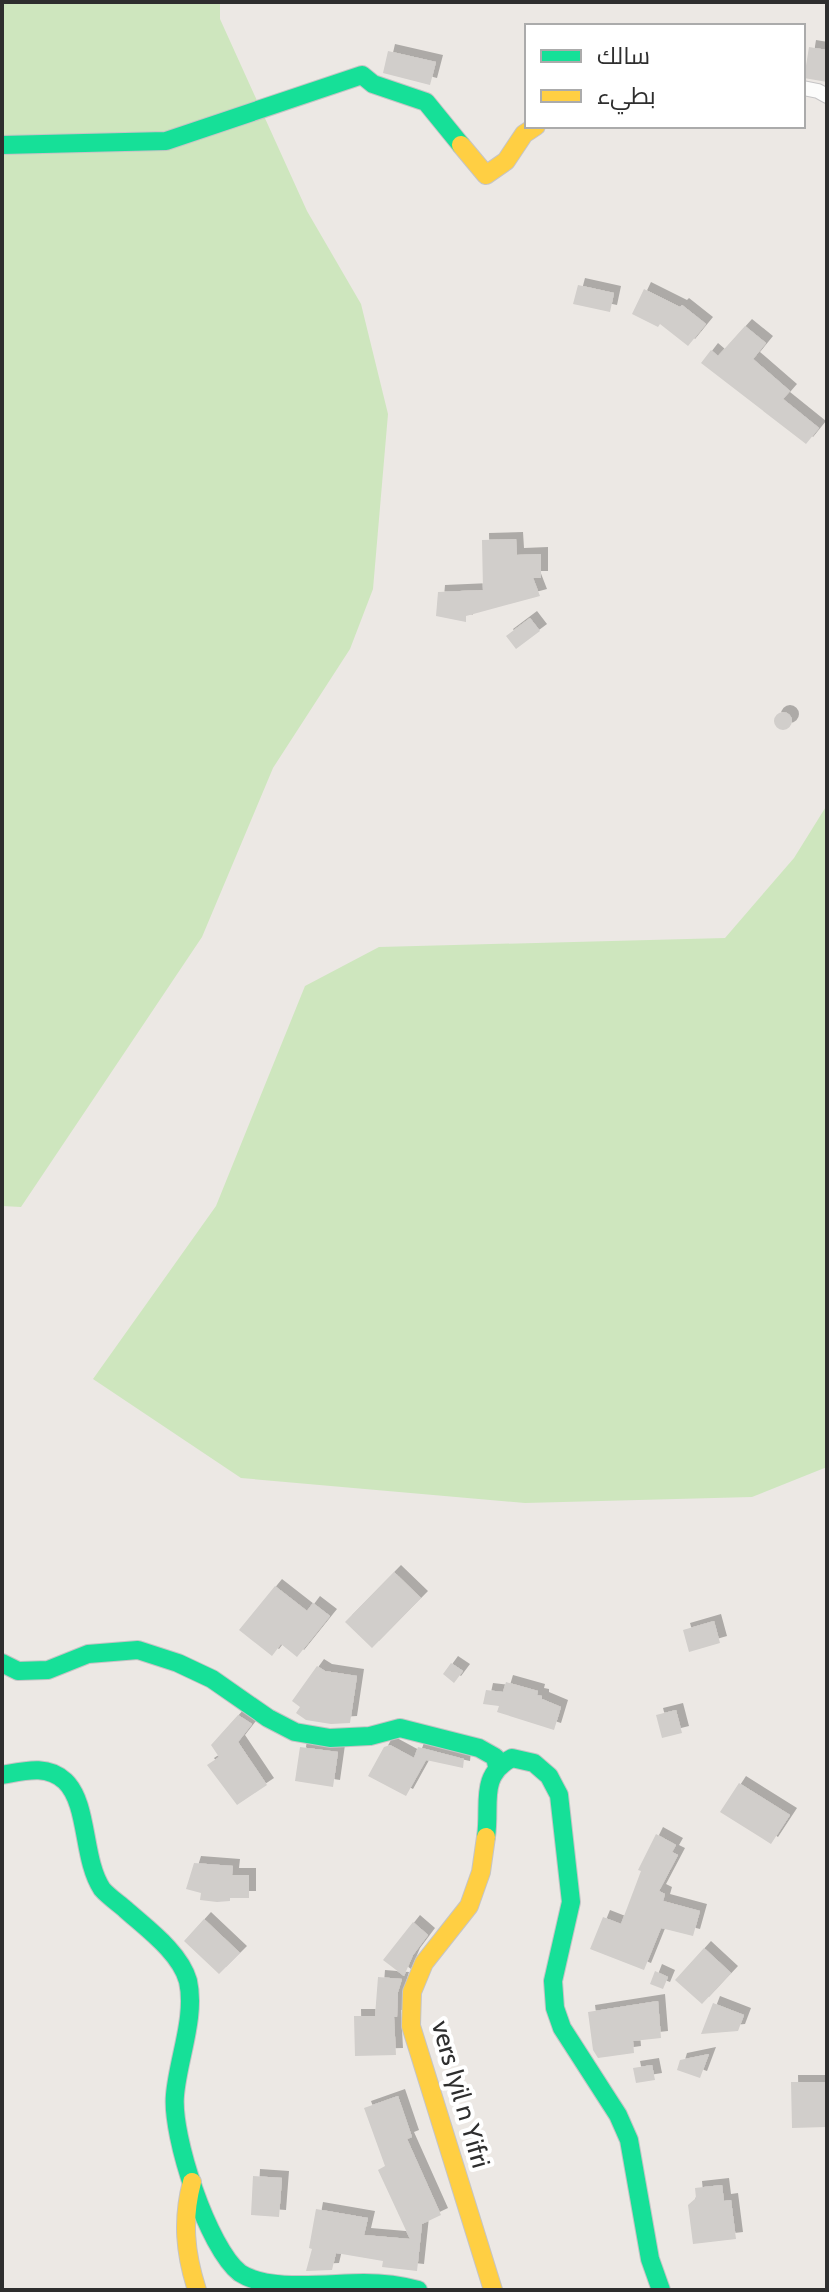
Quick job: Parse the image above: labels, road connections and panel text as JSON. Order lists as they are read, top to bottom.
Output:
{
  "streets": {
    "main road": ["vers Iγil n Yifri"]
  },
  "legend": ["سالك", "بطيء"]
}
